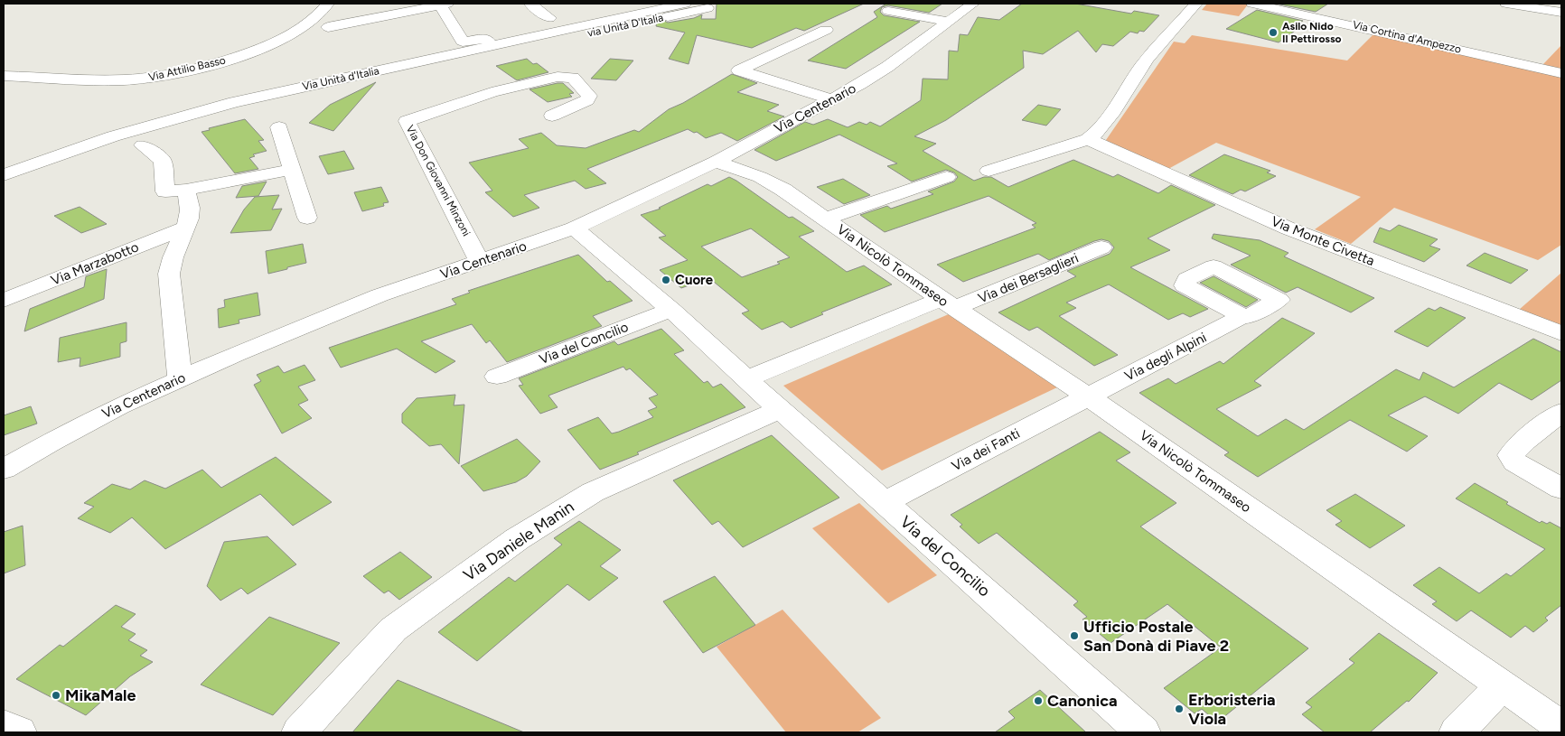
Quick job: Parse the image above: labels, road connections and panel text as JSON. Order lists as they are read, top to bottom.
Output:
{
  "streets": {
    "street": [
      "via Unità D'Italia",
      "Via Cortina d'Ampezzo",
      "Via Attilio Basso",
      "Via Unità d'Italia",
      "Via Centenario",
      "Via Don Giovanni Minzoni",
      "Via Monte Civetta",
      "Via Marzabotto",
      "Via Nicolò Tommaseo",
      "Via dei Bersaglieri",
      "Via del Concilio",
      "Via degli Alpini",
      "Via dei Fanti",
      "Via Daniele Manin"
    ]
  },
  "crossings": [
    ["via Unità D'Italia", "Via Unità d'Italia"],
    ["Via Centenario", "Via Don Giovanni Minzoni"],
    ["Via Centenario", "Via Nicolò Tommaseo"],
    ["Via Centenario", "Via del Concilio"],
    ["Via Nicolò Tommaseo", "Via dei Bersaglieri"],
    ["Via Nicolò Tommaseo", "Via degli Alpini"],
    ["Via Nicolò Tommaseo", "Via dei Fanti"],
    ["Via del Concilio", "Via dei Fanti"],
    ["Via del Concilio", "Via Daniele Manin"],
    ["Via degli Alpini", "Via dei Fanti"]
  ],
  "places": [
    "Asilo Nido Il Pettirosso",
    "Cuore",
    "Ufficio Postale San Donà di Piave 2",
    "MikaMale",
    "Canonica",
    "Erboristeria Viola"
  ]
}
